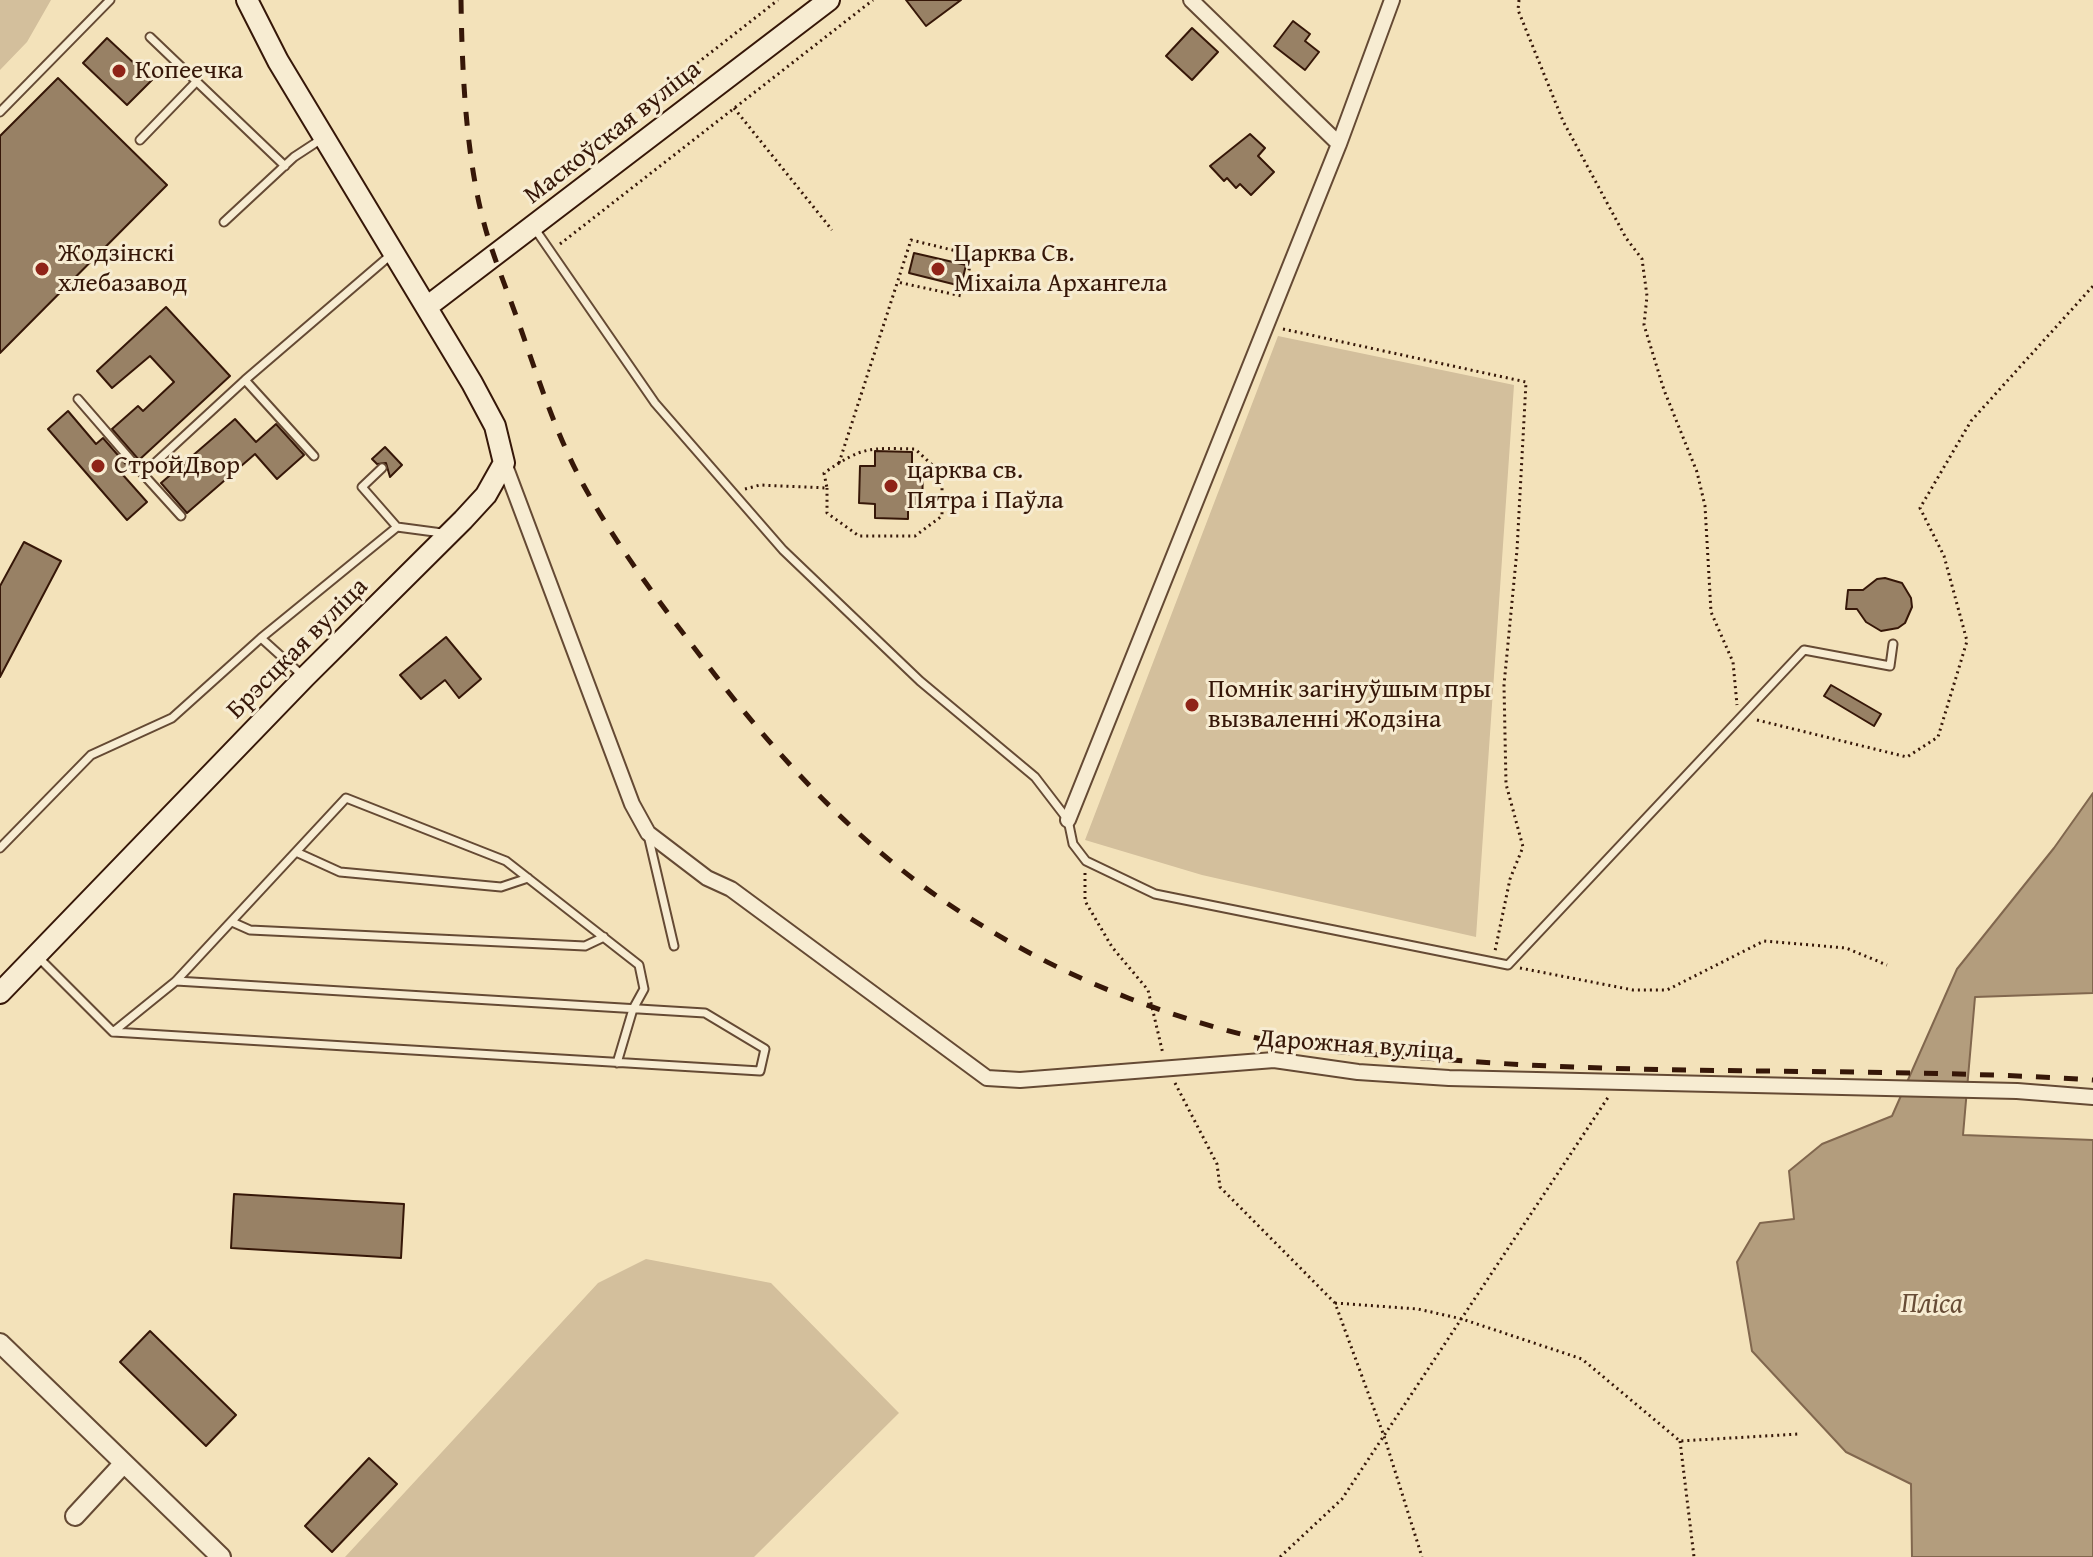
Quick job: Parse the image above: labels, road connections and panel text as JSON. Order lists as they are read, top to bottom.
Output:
{
  "streets": {
    "main road": ["Маскоўская вуліца", "Брэсцкая вуліца"],
    "street": ["Дарожная вуліца"]
  },
  "water": ["Пліса"],
  "places": [
    "Копеечка",
    "Жодзінскі хлебазавод",
    "Царква Св. Міхаіла Архангела",
    "СтройДвор",
    "царква св. Пятра і Паўла",
    "Помнік загінуўшым пры вызваленні Жодзіна"
  ]
}
